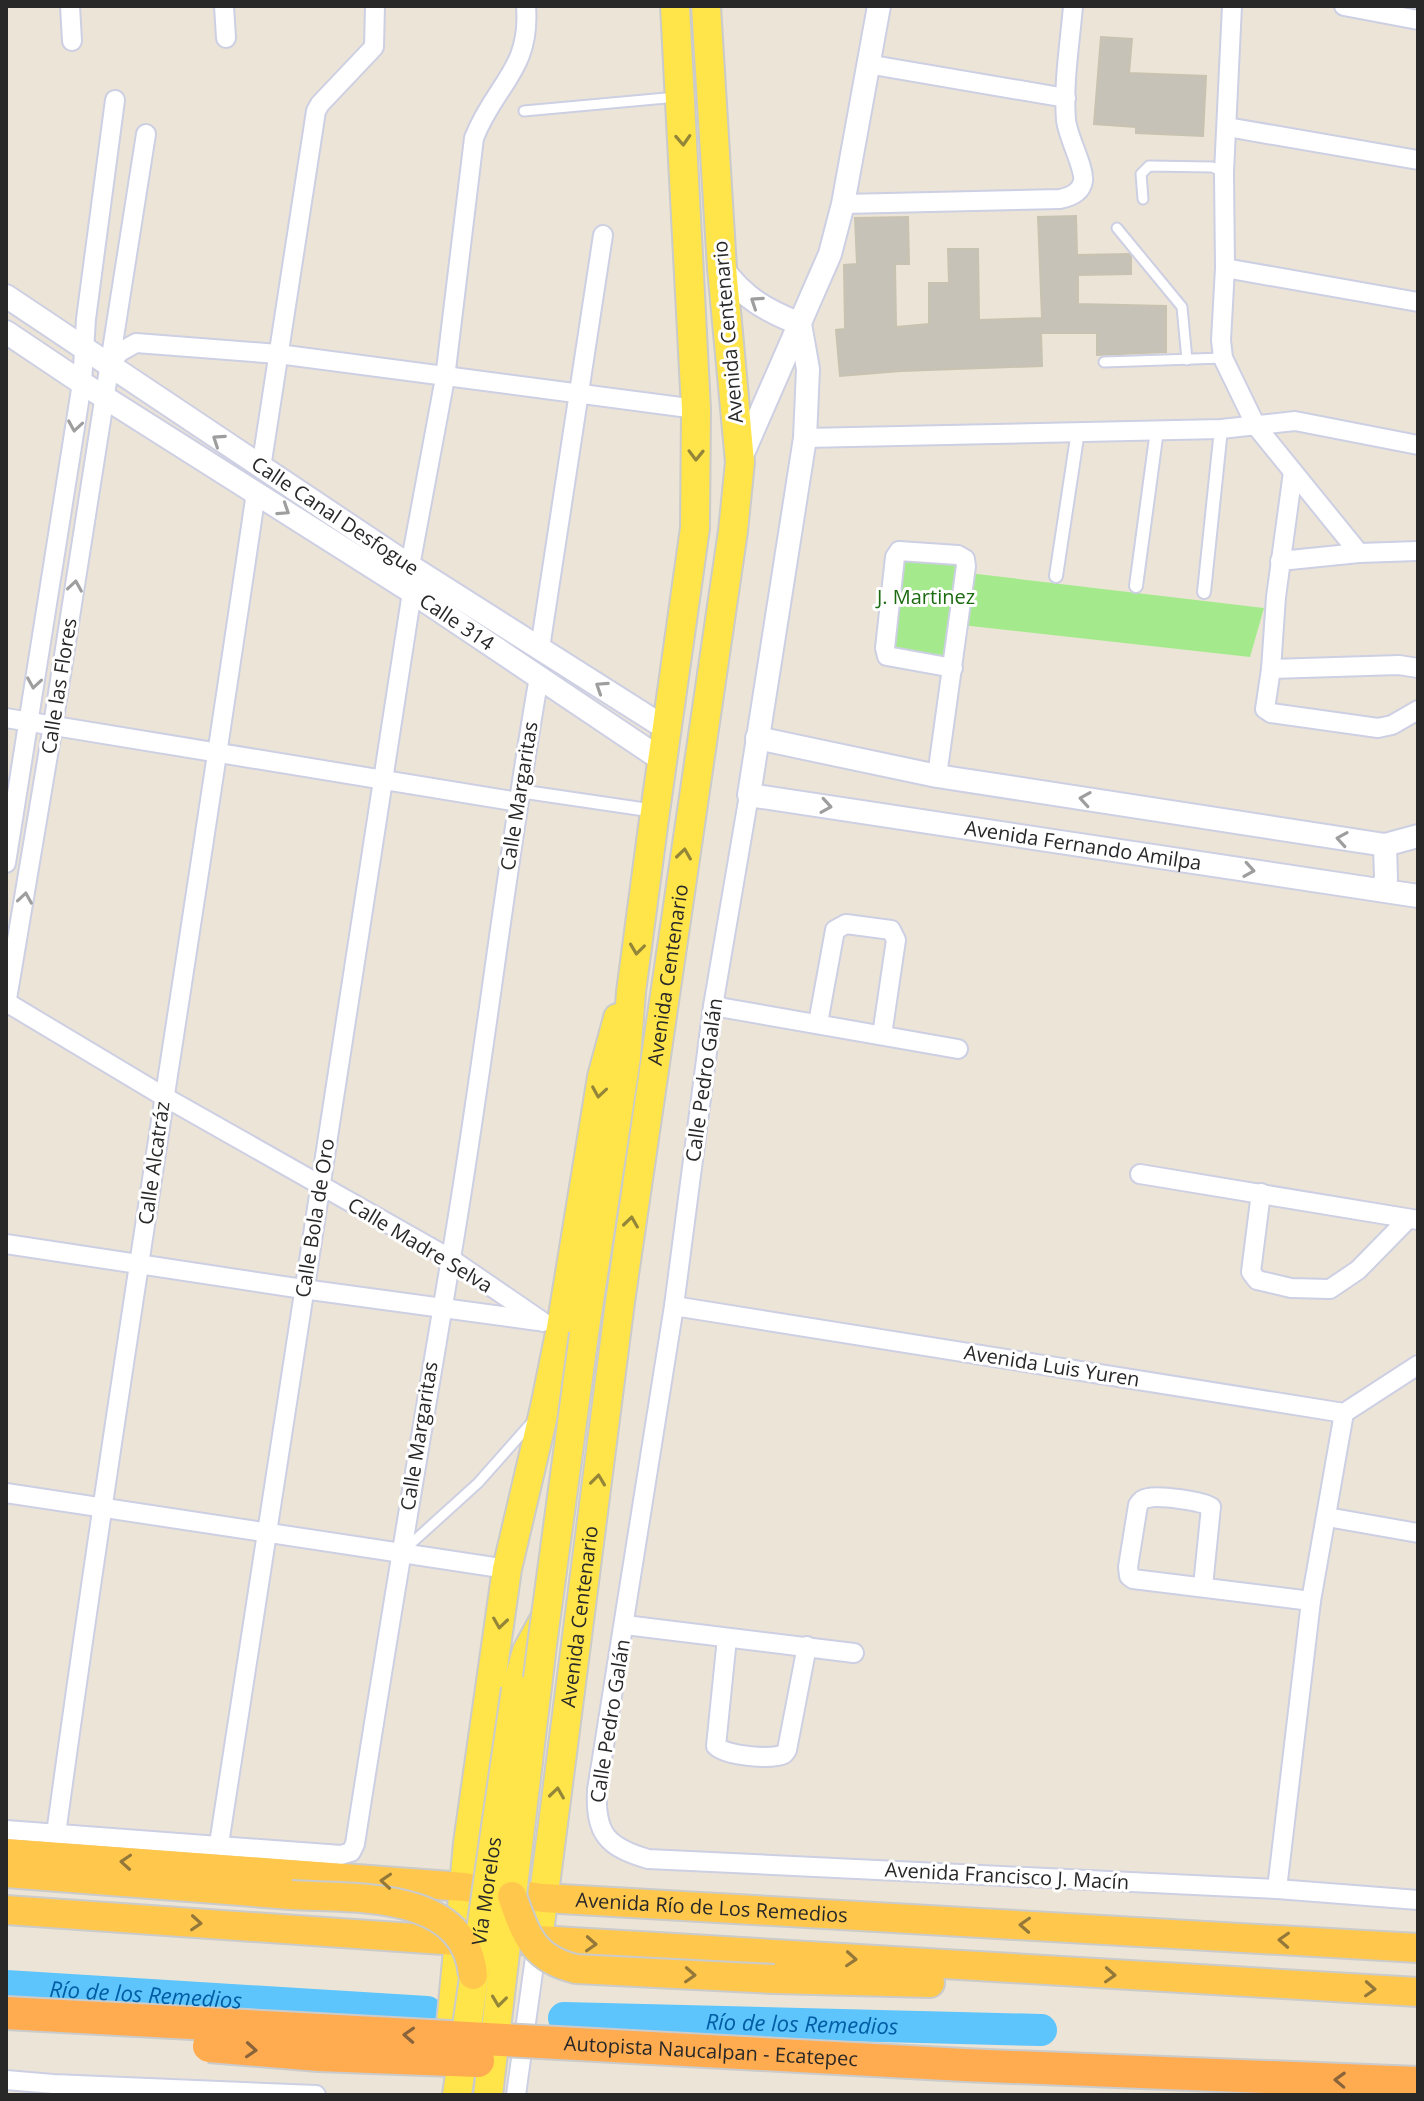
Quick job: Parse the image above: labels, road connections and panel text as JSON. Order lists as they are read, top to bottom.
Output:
{
  "streets": {
    "highway": ["Avenida Río de Los Remedios", "Autopista Naucalpan - Ecatepec"],
    "main road": ["Avenida Centenario", "Vía Morelos"],
    "street": [
      "Calle Canal Desfogue",
      "Calle 314",
      "Calle las Flores",
      "Calle Margaritas",
      "Avenida Fernando Amilpa",
      "Calle Pedro Galán",
      "Calle Alcatráz",
      "Calle Bola de Oro",
      "Calle Madre Selva",
      "Avenida Luis Yuren",
      "Avenida Francisco J. Macín"
    ]
  },
  "crossings": [
    ["Avenida Centenario", "Calle Canal Desfogue"],
    ["Avenida Centenario", "Calle 314"],
    ["Avenida Centenario", "Calle Madre Selva"],
    ["Avenida Centenario", "Vía Morelos"],
    ["Avenida Centenario", "Avenida Río de Los Remedios"],
    ["Calle Canal Desfogue", "Calle las Flores"],
    ["Calle 314", "Calle las Flores"],
    ["Calle 314", "Calle Margaritas"],
    ["Calle 314", "Calle Alcatráz"],
    ["Calle 314", "Calle Bola de Oro"],
    ["Calle las Flores", "Calle Madre Selva"],
    ["Calle Margaritas", "Calle Alcatráz"],
    ["Calle Margaritas", "Calle Bola de Oro"],
    ["Calle Margaritas", "Calle Madre Selva"],
    ["Avenida Fernando Amilpa", "Calle Pedro Galán"],
    ["Calle Pedro Galán", "Avenida Luis Yuren"],
    ["Calle Pedro Galán", "Avenida Francisco J. Macín"],
    ["Calle Alcatráz", "Calle Madre Selva"],
    ["Calle Bola de Oro", "Calle Madre Selva"]
  ],
  "one_way": ["Calle Canal Desfogue"],
  "water": ["Río de los Remedios"],
  "parks": ["J. Martinez"]
}
